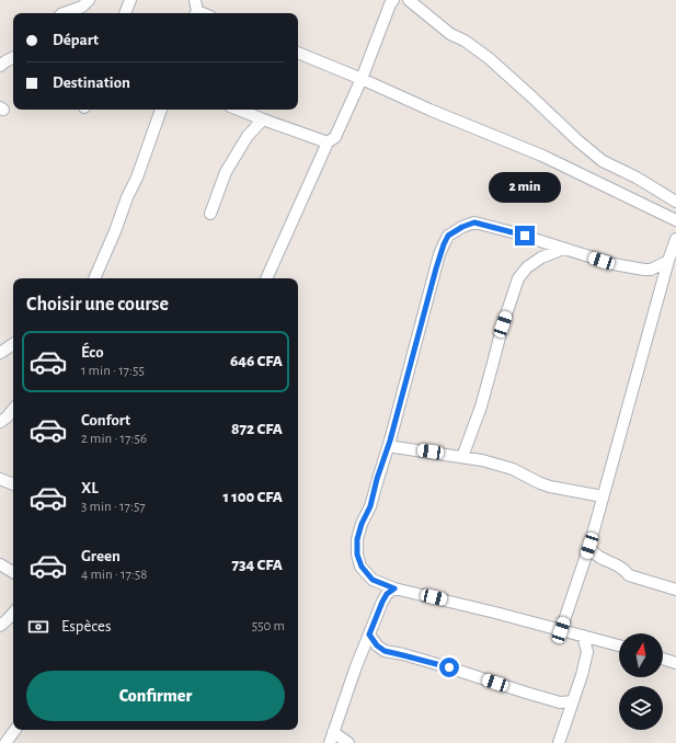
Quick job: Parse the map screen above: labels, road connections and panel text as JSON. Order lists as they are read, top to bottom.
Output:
{
  "north": "top",
  "page": {
    "banner": ["Départ", "Destination"],
    "bubble": "2 min",
    "heading": "Choisir une course",
    "list": [
      {
        "name": "Éco",
        "note": "1 min · 17:55",
        "value": "646 CFA"
      },
      {
        "name": "Confort",
        "note": "2 min · 17:56",
        "value": "872 CFA"
      },
      {
        "name": "XL",
        "note": "3 min · 17:57",
        "value": "1 100 CFA"
      },
      {
        "name": "Green",
        "note": "4 min · 17:58",
        "value": "734 CFA"
      }
    ],
    "pay": ["Espèces", "550 m"],
    "buttons": "Confirmer"
  }
}
